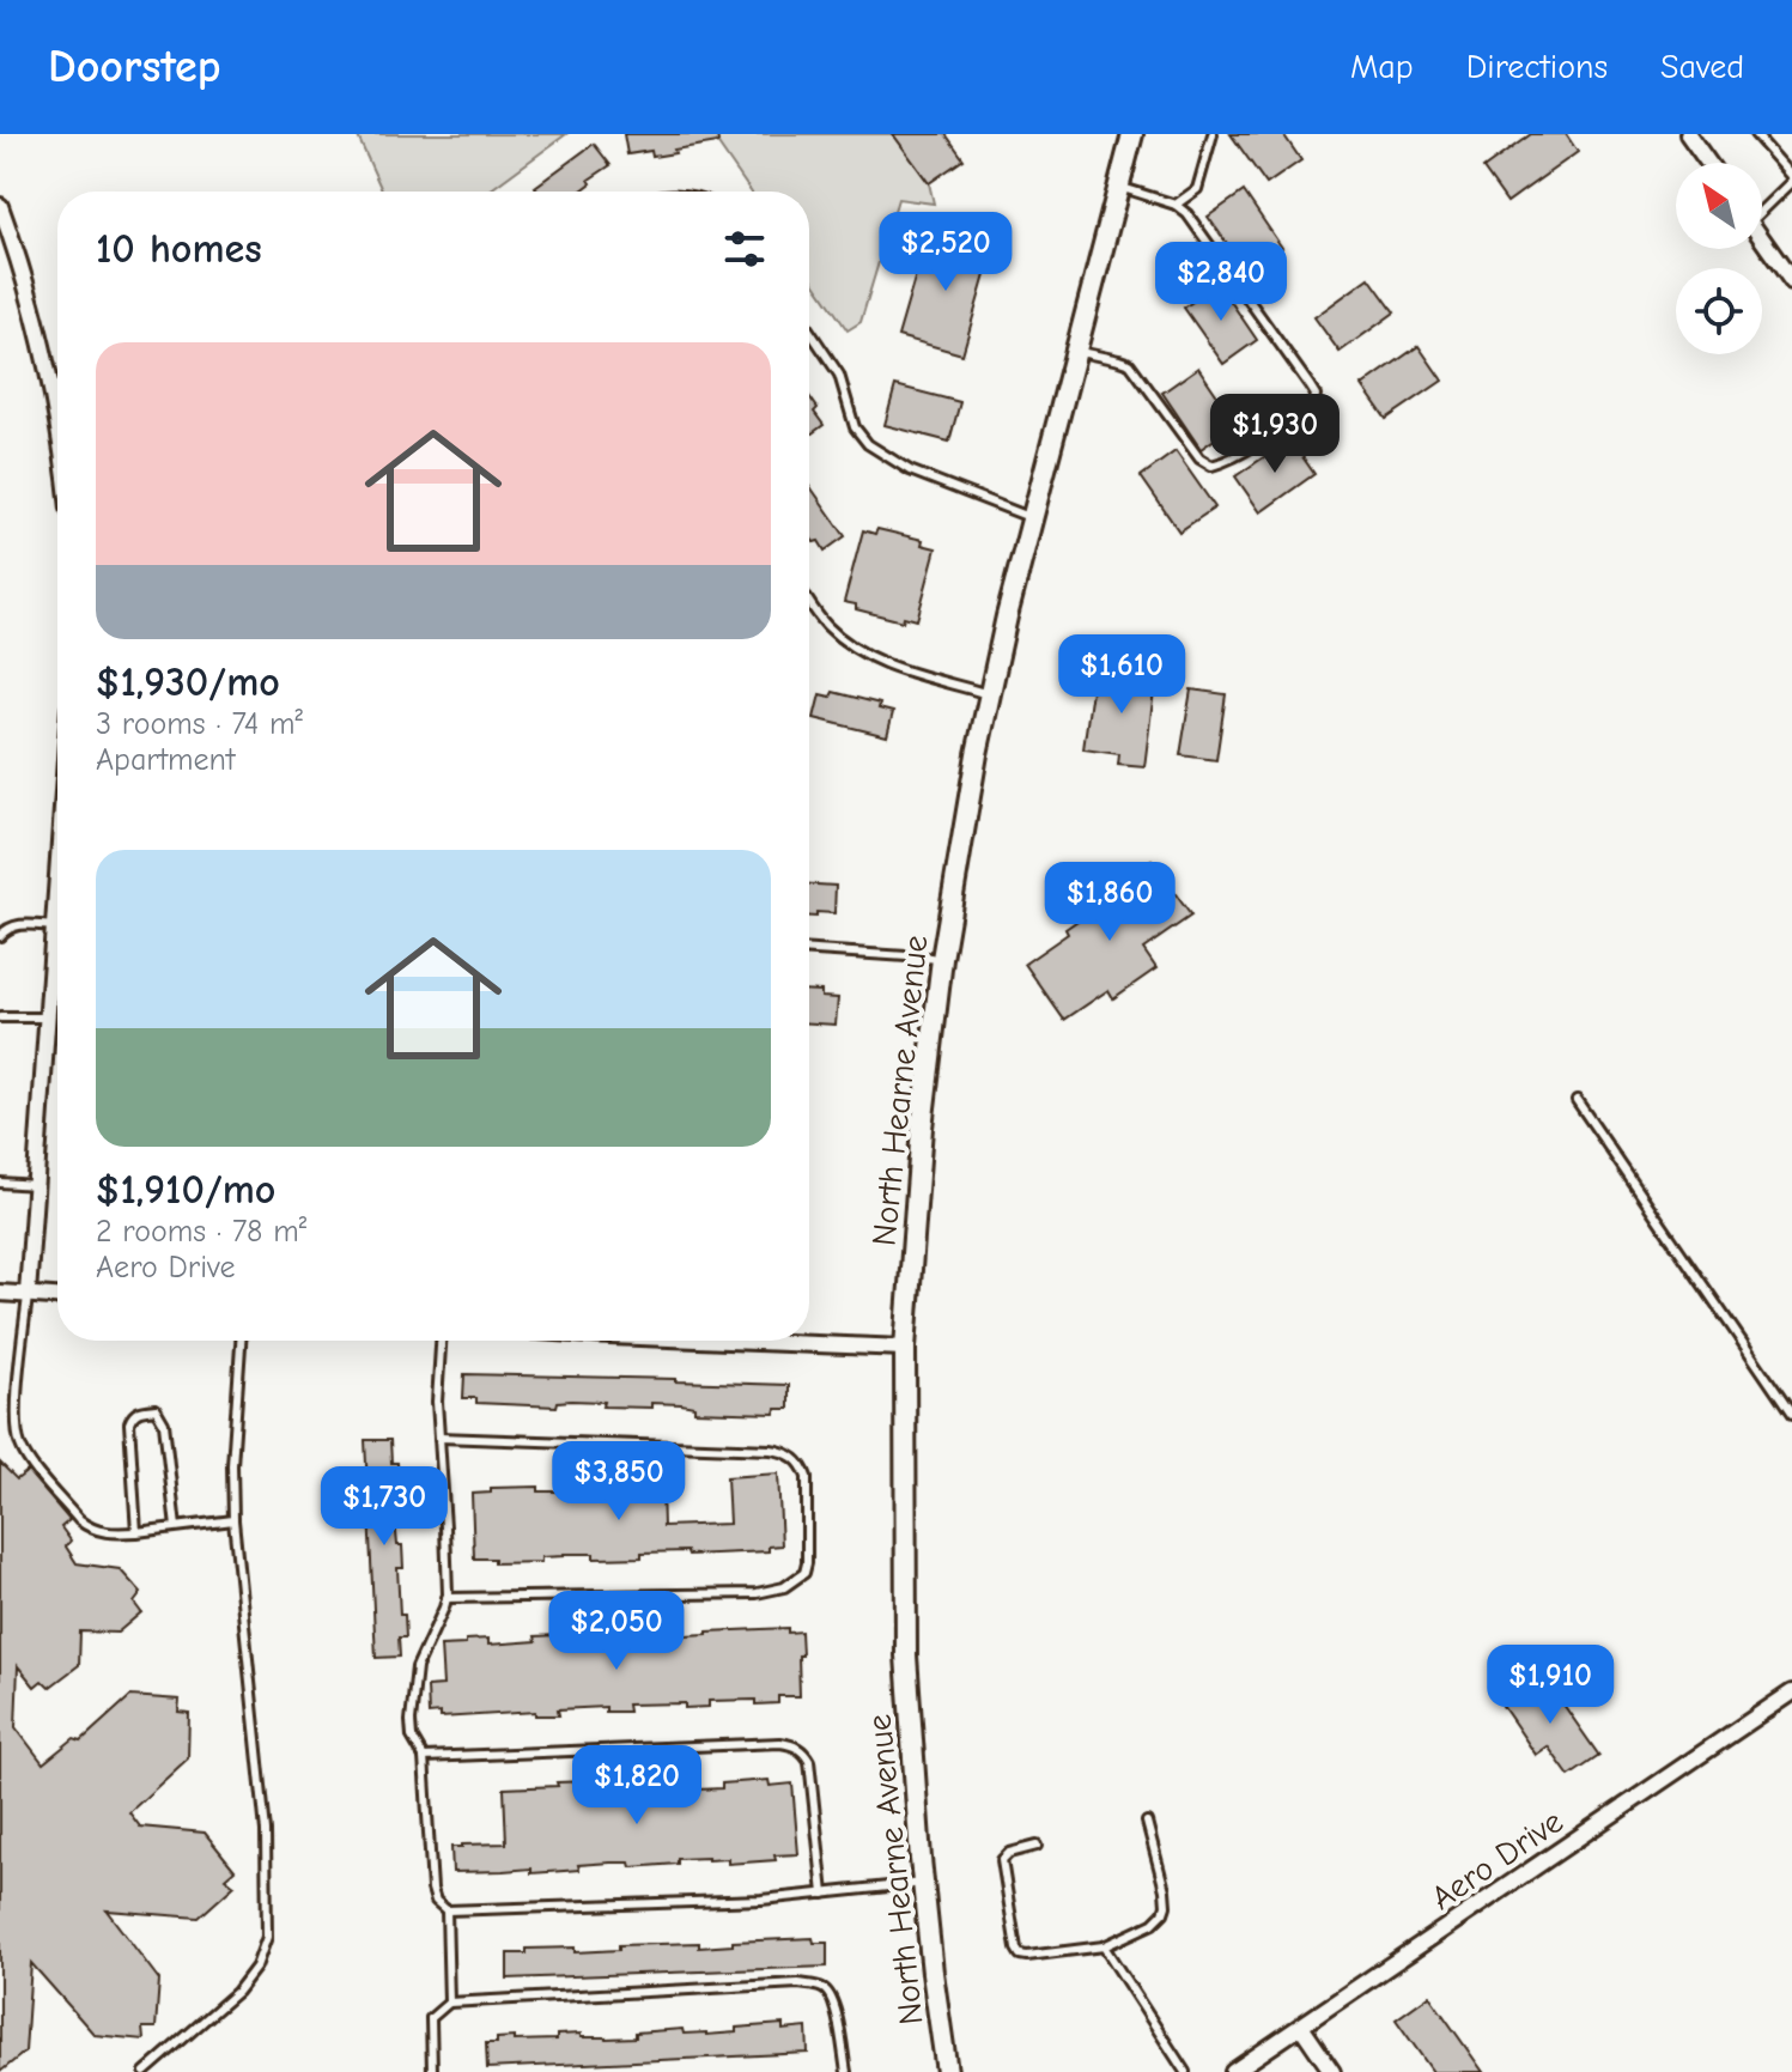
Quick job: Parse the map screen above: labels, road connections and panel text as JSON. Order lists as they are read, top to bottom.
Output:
{
  "streets": {
    "main road": ["North Hearne Avenue"],
    "street": ["Aero Drive"]
  },
  "north": "top left",
  "page": {
    "header": "Doorstep",
    "nav": ["Map", "Directions", "Saved"],
    "heading": "10 homes",
    "price": [
      "$2,520",
      "$2,840",
      "$1,930",
      "$1,610",
      "$1,860",
      "$3,850",
      "$1,730",
      "$2,050",
      "$1,910",
      "$1,820"
    ],
    "list": [
      {
        "name": "$1,930/mo",
        "note": "3 rooms · 74 m² · Apartment"
      },
      {
        "name": "$1,910/mo",
        "note": "2 rooms · 78 m² · Aero Drive"
      }
    ]
  }
}
